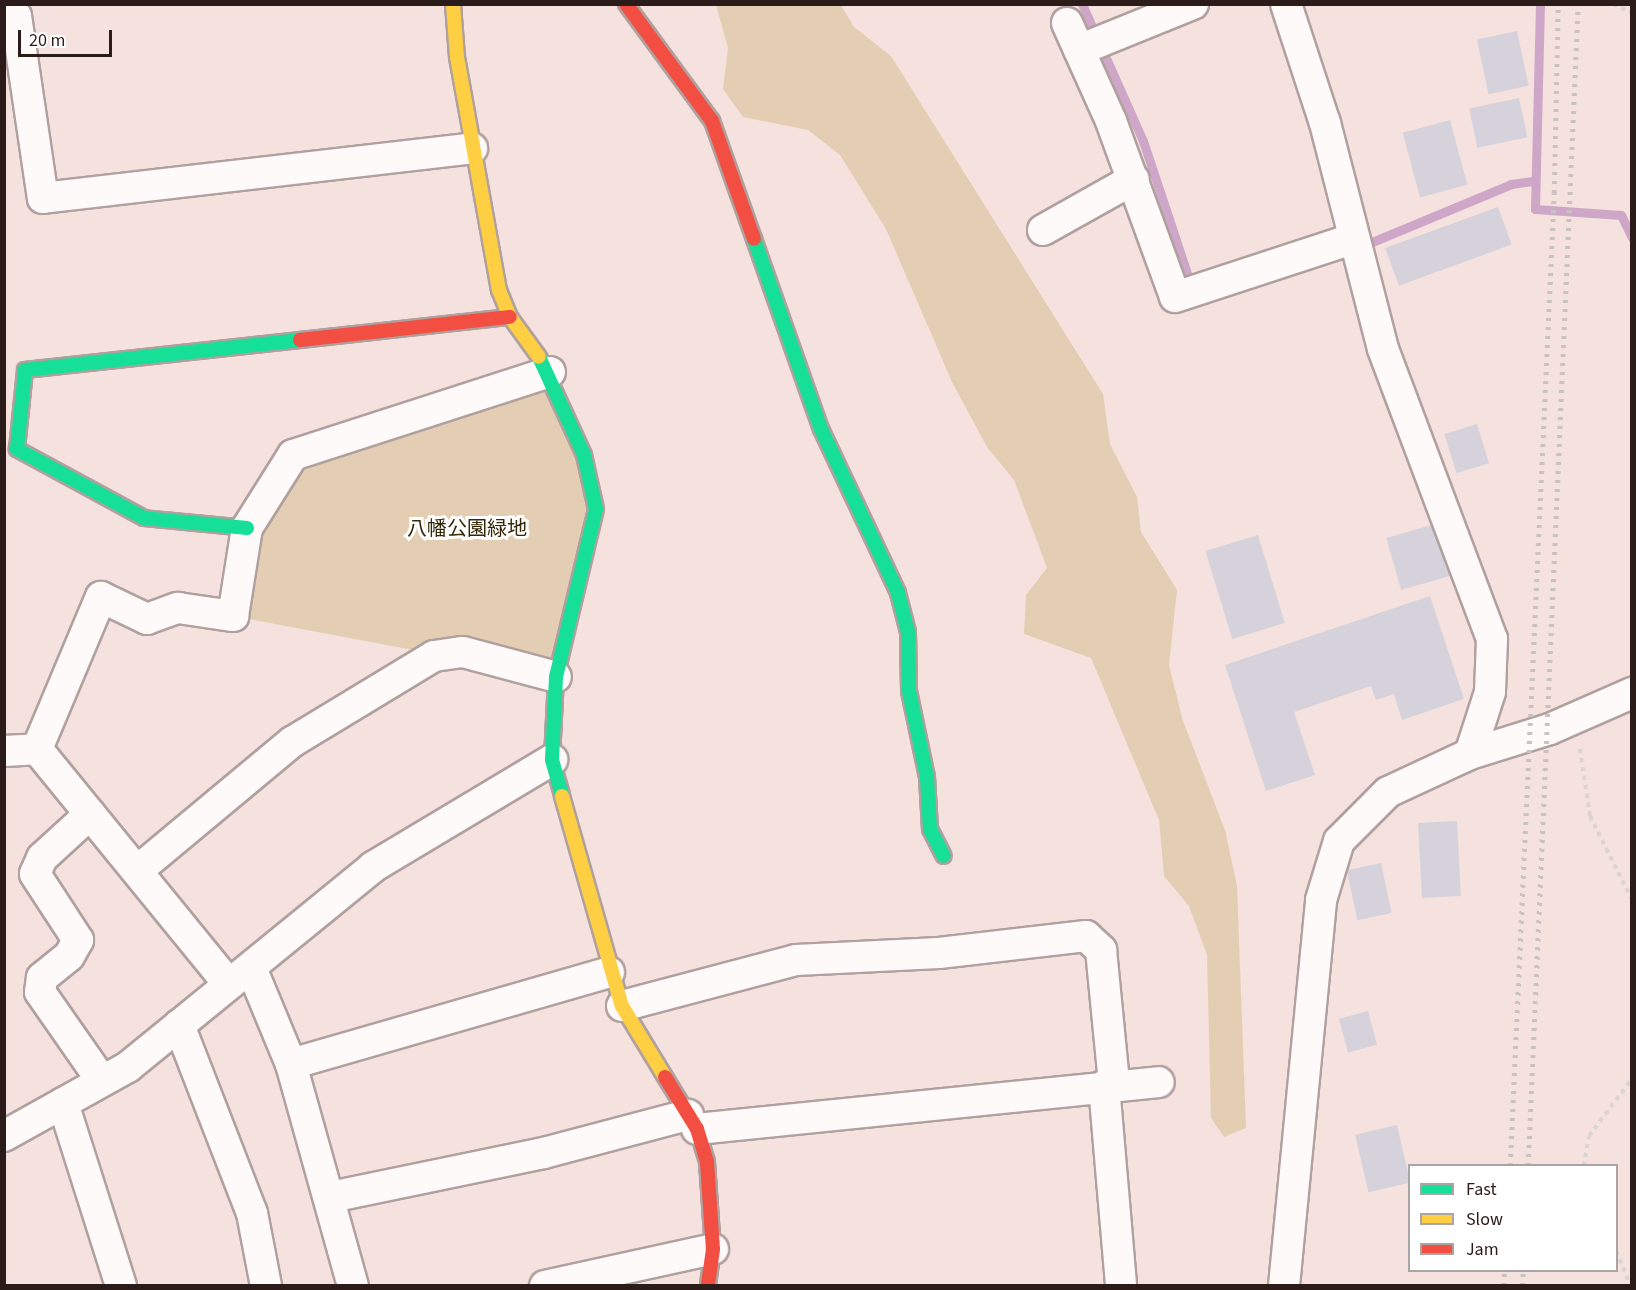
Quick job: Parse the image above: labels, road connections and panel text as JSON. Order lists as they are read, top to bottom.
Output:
{
  "parks": ["八幡公園緑地"],
  "legend": ["Fast", "Slow", "Jam"],
  "scale_bar": "20 m"
}
